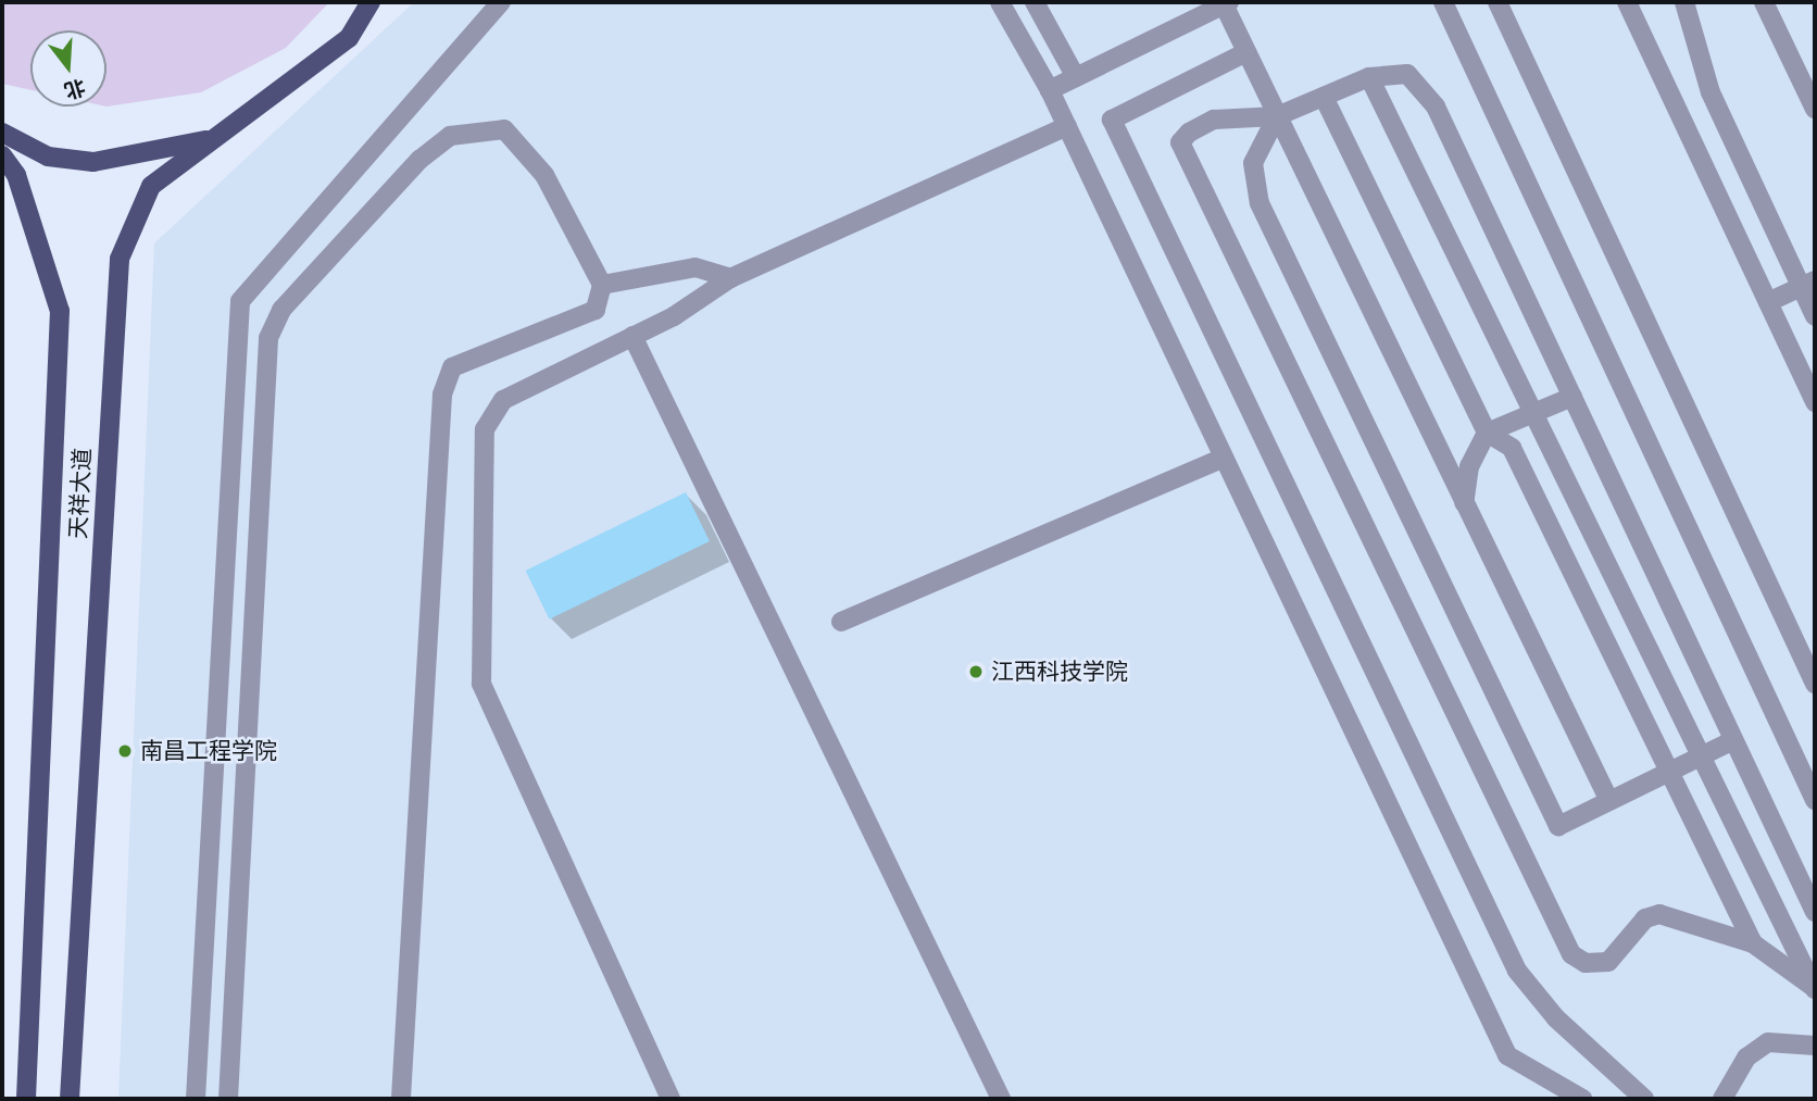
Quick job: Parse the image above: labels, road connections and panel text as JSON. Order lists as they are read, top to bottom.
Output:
{
  "streets": {
    "main road": ["天祥大道"]
  },
  "places": ["江西科技学院", "南昌工程学院"],
  "north": "bottom"
}
